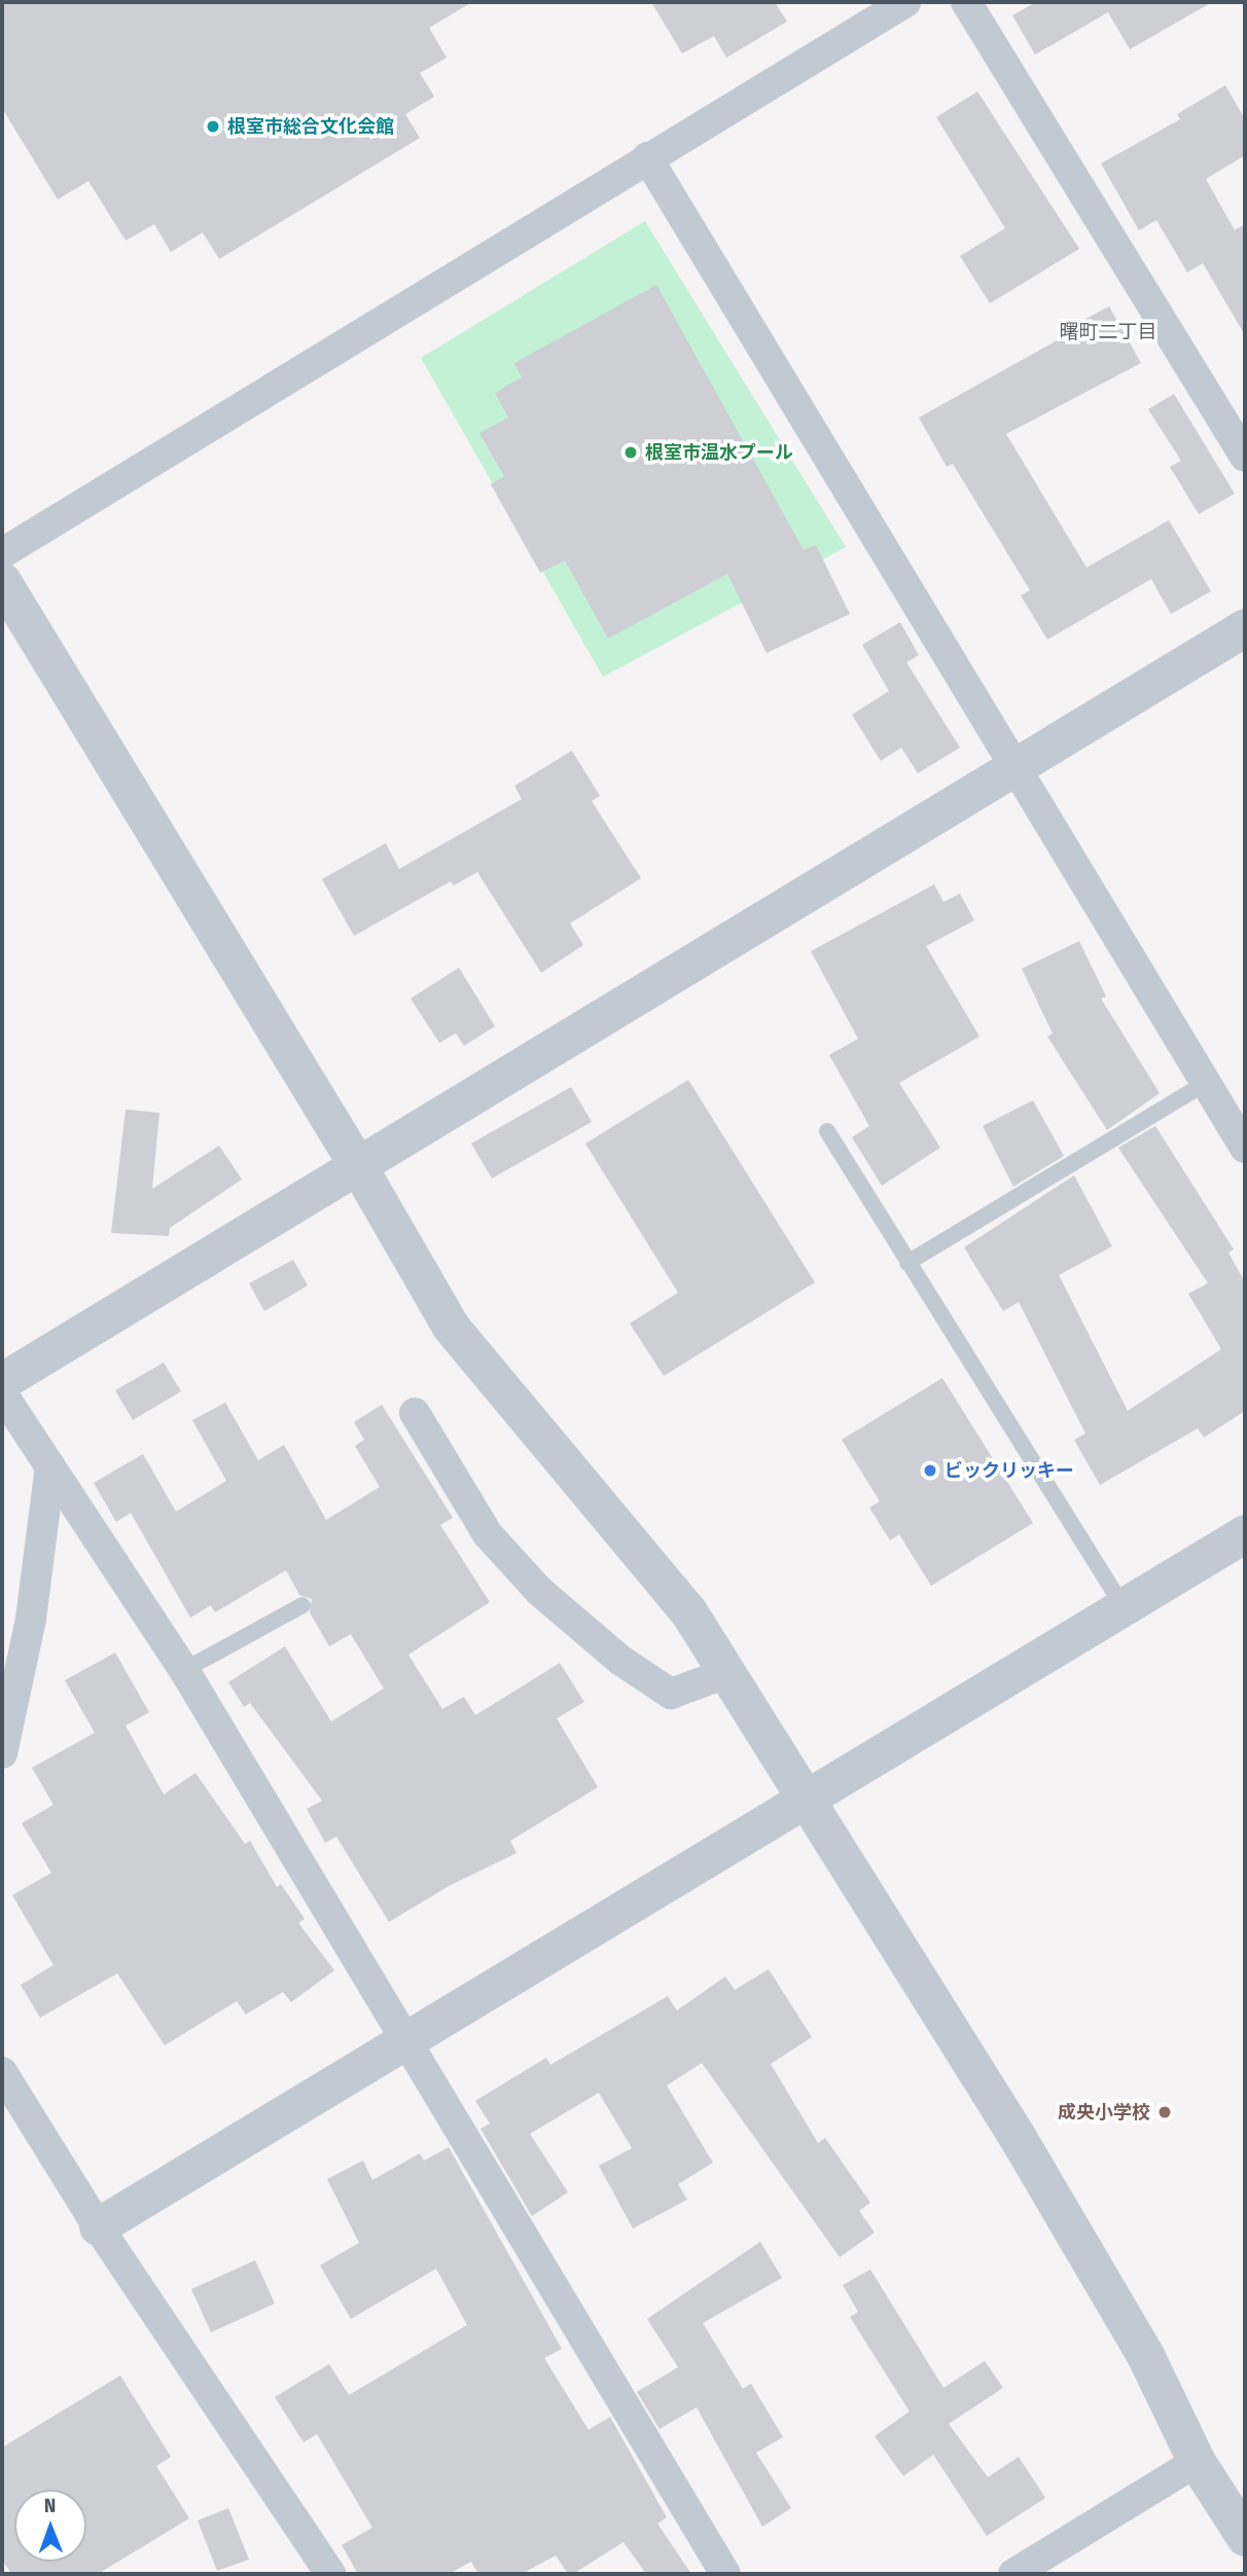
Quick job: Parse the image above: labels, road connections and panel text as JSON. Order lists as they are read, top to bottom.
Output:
{
  "districts": ["曙町二丁目"],
  "places": [
    "根室市総合文化会館",
    "根室市温水プール",
    "ビックリッキー",
    "成央小学校"
  ],
  "north": "top"
}
